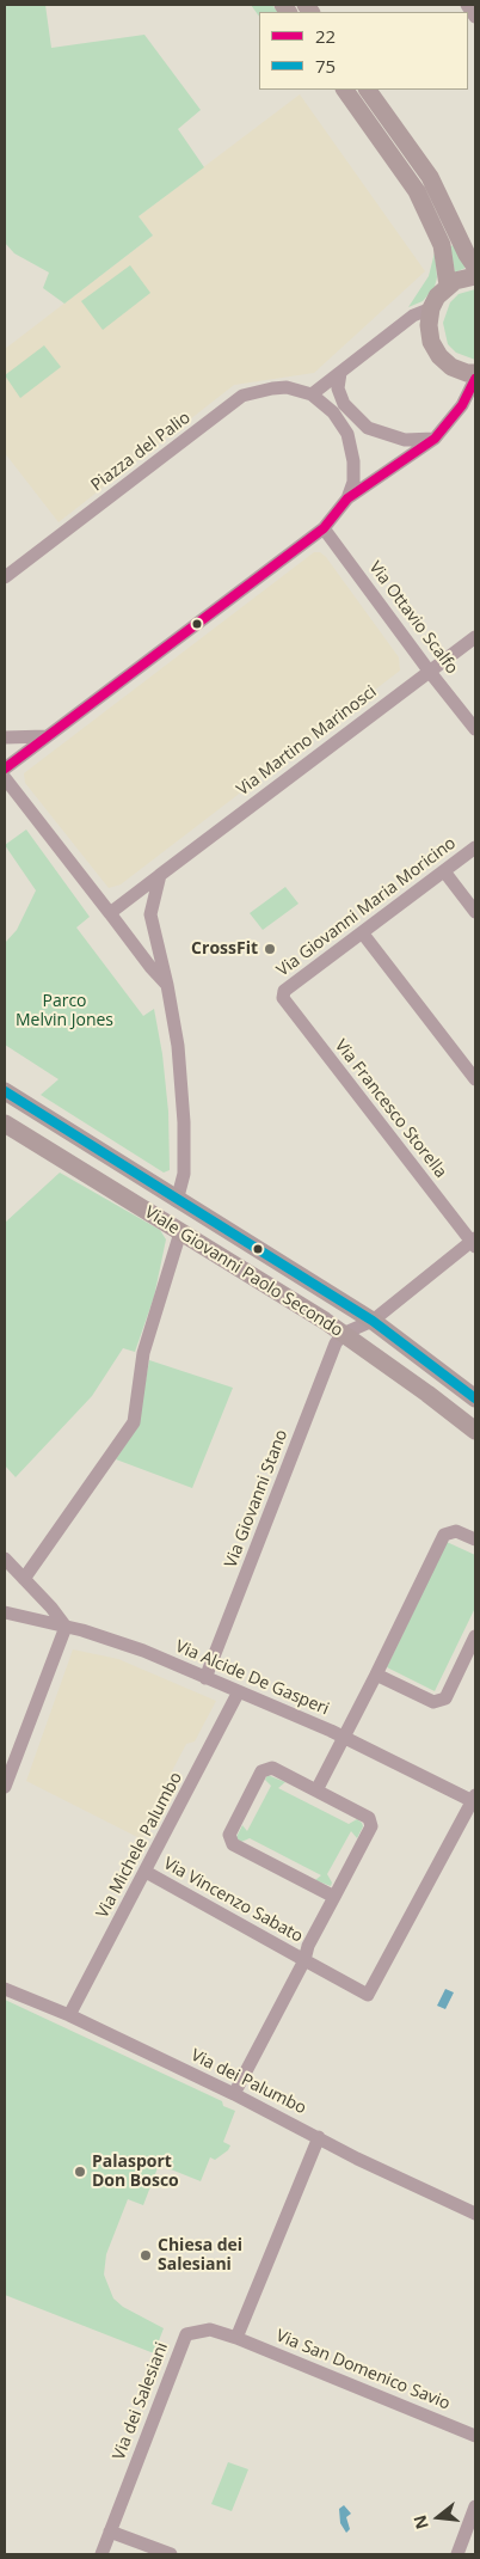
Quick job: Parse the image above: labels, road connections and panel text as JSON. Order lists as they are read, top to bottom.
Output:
{
  "streets": {
    "main road": ["Viale Giovanni Paolo Secondo"],
    "street": [
      "Piazza del Palio",
      "Via Ottavio Scalfo",
      "Via Martino Marinosci",
      "Via Giovanni Maria Moricino",
      "Via Francesco Storella",
      "Via Giovanni Stano",
      "Via Alcide De Gasperi",
      "Via Michele Palumbo",
      "Via Vincenzo Sabato",
      "Via dei Palumbo",
      "Via San Domenico Savio",
      "Via dei Salesiani"
    ]
  },
  "crossings": [
    ["Via Ottavio Scalfo", "Via Martino Marinosci"],
    ["Via Giovanni Maria Moricino", "Via Francesco Storella"],
    ["Viale Giovanni Paolo Secondo", "Via Giovanni Stano"],
    ["Via Giovanni Stano", "Via Alcide De Gasperi"],
    ["Via Alcide De Gasperi", "Via Michele Palumbo"],
    ["Via Alcide De Gasperi", "Via Vincenzo Sabato"],
    ["Via Michele Palumbo", "Via Vincenzo Sabato"],
    ["Via Michele Palumbo", "Via dei Palumbo"],
    ["Via San Domenico Savio", "Via dei Salesiani"]
  ],
  "parks": ["Parco Melvin Jones"],
  "places": ["CrossFit", "Palasport Don Bosco", "Chiesa dei Salesiani"],
  "lines": ["transit line 22", "transit line 75"],
  "legend": ["22", "75"],
  "north": "left"
}
